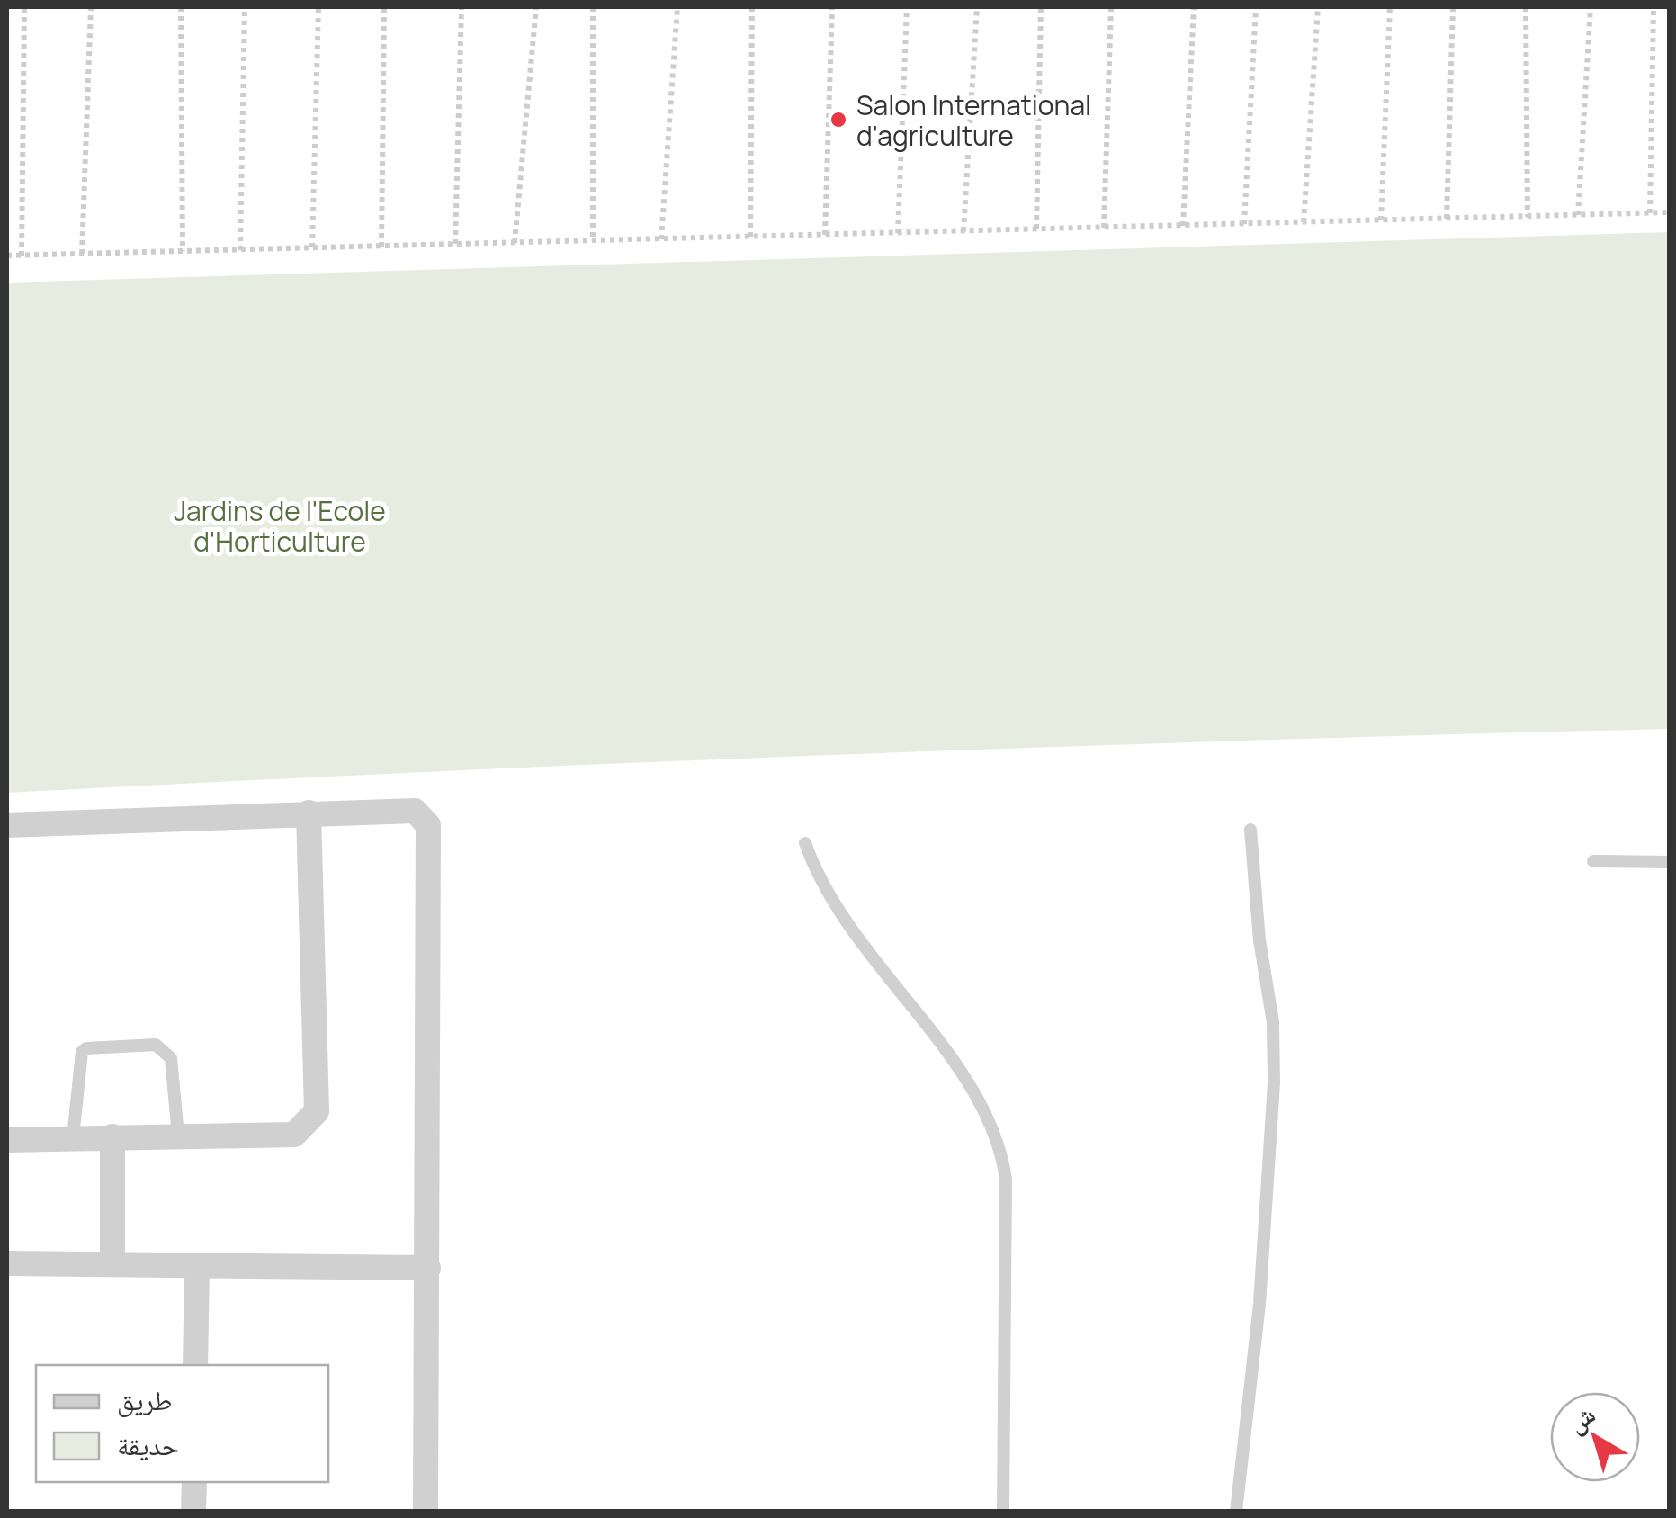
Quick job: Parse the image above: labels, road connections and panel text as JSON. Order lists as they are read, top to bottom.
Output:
{
  "parks": ["Jardins de I'Ecole d'Horticulture"],
  "places": ["Salon International d'agriculture"],
  "legend": ["طريق", "حديقة"],
  "north": "top left"
}
